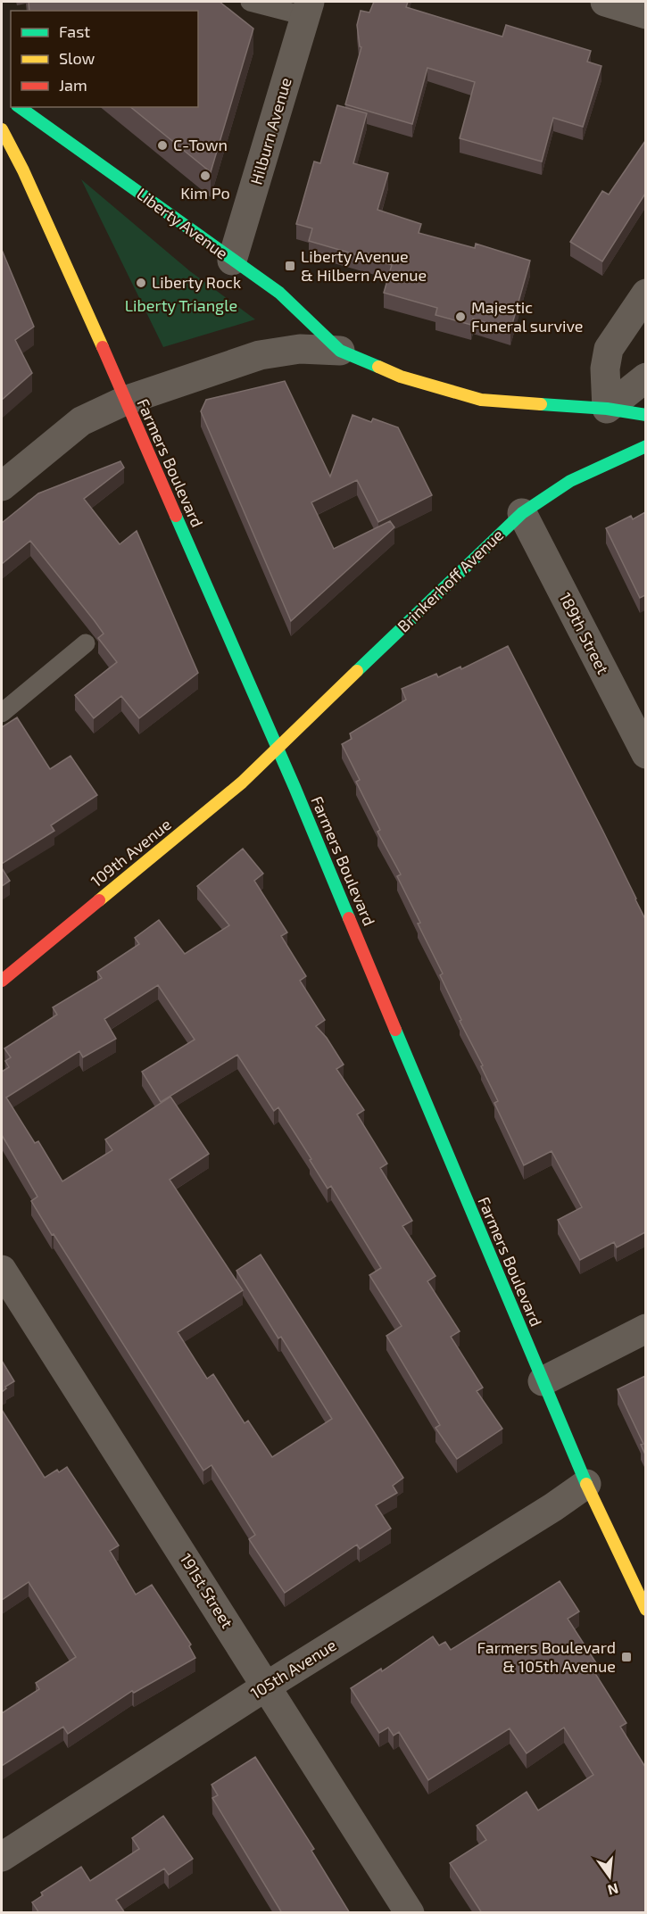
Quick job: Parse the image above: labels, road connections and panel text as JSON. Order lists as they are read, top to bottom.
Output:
{
  "streets": {
    "main road": [
      "Liberty Avenue",
      "Farmers Boulevard",
      "Brinkerhoff Avenue",
      "109th Avenue"
    ],
    "street": [
      "Hilburn Avenue",
      "189th Street",
      "191st Street",
      "105th Avenue"
    ]
  },
  "crossings": [
    ["Hilburn Avenue", "Liberty Avenue"],
    ["Liberty Avenue", "Farmers Boulevard"],
    ["Farmers Boulevard", "Brinkerhoff Avenue"],
    ["Farmers Boulevard", "109th Avenue"],
    ["Farmers Boulevard", "105th Avenue"],
    ["Brinkerhoff Avenue", "189th Street"],
    ["Brinkerhoff Avenue", "109th Avenue"],
    ["191st Street", "105th Avenue"]
  ],
  "parks": ["Liberty Triangle"],
  "places": {
    "other": [
      "C-Town",
      "Kim Po",
      "Liberty Rock",
      "Majestic Funeral survive"
    ],
    "transit": ["Liberty Avenue & Hilbern Avenue", "Farmers Boulevard & 105th Avenue"]
  },
  "legend": ["Fast", "Slow", "Jam"],
  "north": "bottom"
}
